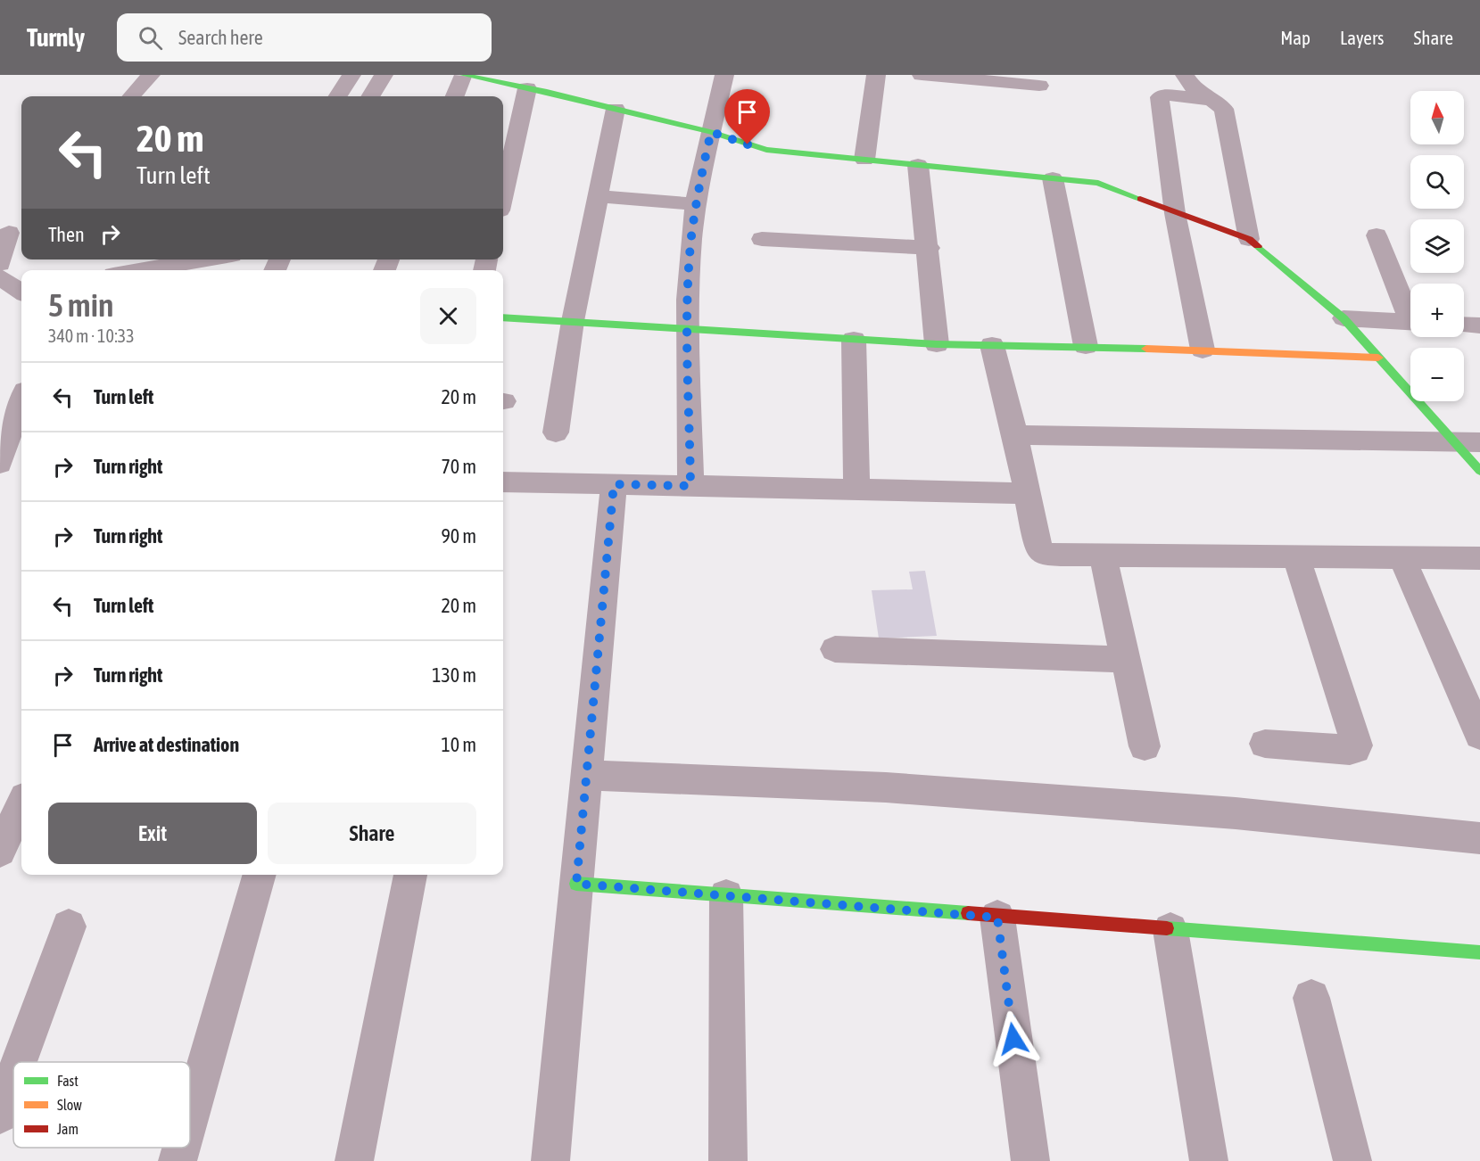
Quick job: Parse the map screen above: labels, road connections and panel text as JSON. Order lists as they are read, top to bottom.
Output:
{
  "legend": ["Fast", "Slow", "Jam"],
  "north": "top",
  "page": {
    "header": "Turnly",
    "search": "Search here",
    "nav": ["Map", "Layers", "Share"],
    "map_buttons": ["+", "−"],
    "turn": ["20 m", "Turn left"],
    "then": "Then",
    "heading": ["5 min", "340 m · 10:33"],
    "list": [
      {
        "name": "Turn left",
        "value": "20 m"
      },
      {
        "name": "Turn right",
        "value": "70 m"
      },
      {
        "name": "Turn right",
        "value": "90 m"
      },
      {
        "name": "Turn left",
        "value": "20 m"
      },
      {
        "name": "Turn right",
        "value": "130 m"
      },
      {
        "name": "Arrive at destination",
        "value": "10 m"
      }
    ],
    "buttons": ["Exit", "Share"]
  }
}
